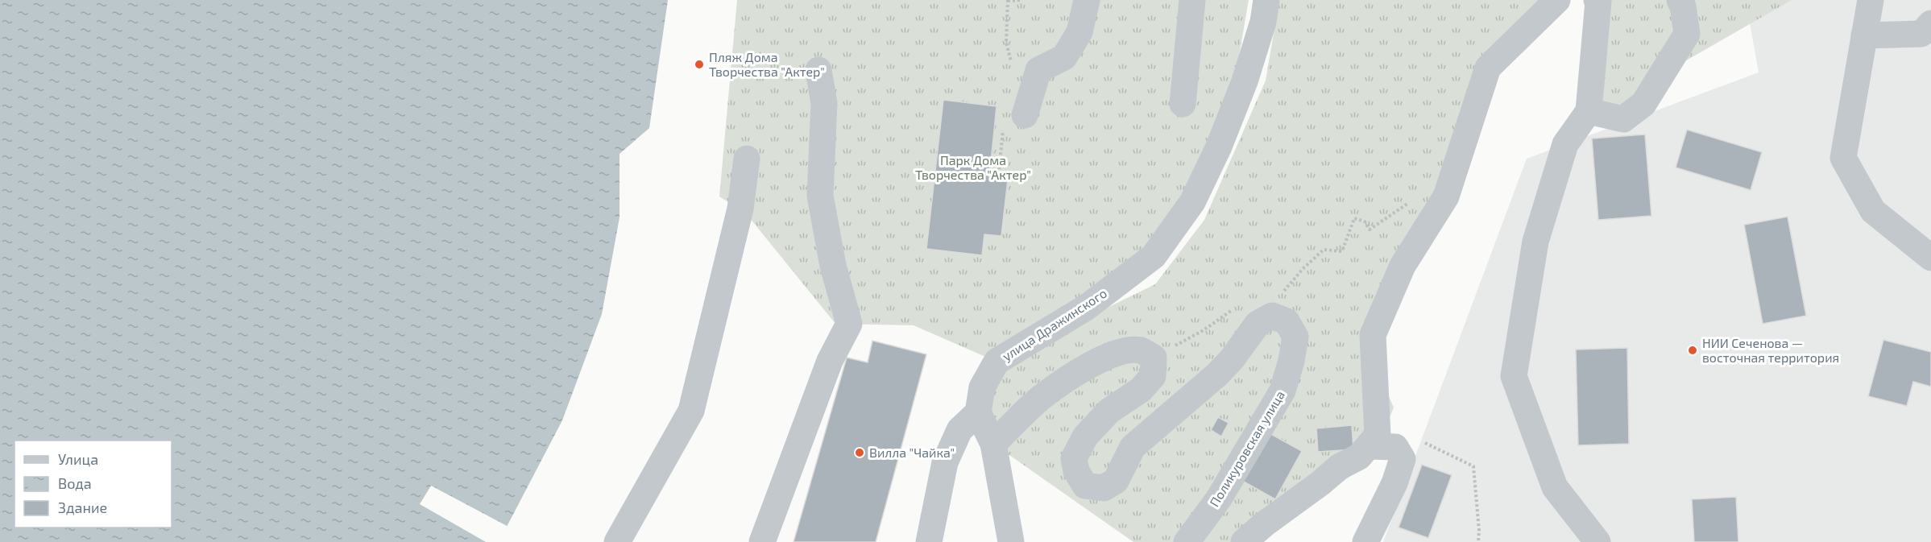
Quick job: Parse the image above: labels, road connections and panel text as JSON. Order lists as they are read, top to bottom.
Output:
{
  "streets": {
    "street": ["улица Дражинского", "Поликуровская улица"]
  },
  "parks": ["Парк Дома Творчества \"Актер\""],
  "places": ["Пляж Дома Творчества \"Актер\"", "НИИ Сеченова — восточная территория", "Вилла \"Чайка\""],
  "legend": ["Улица", "Вода", "Здание"]
}
